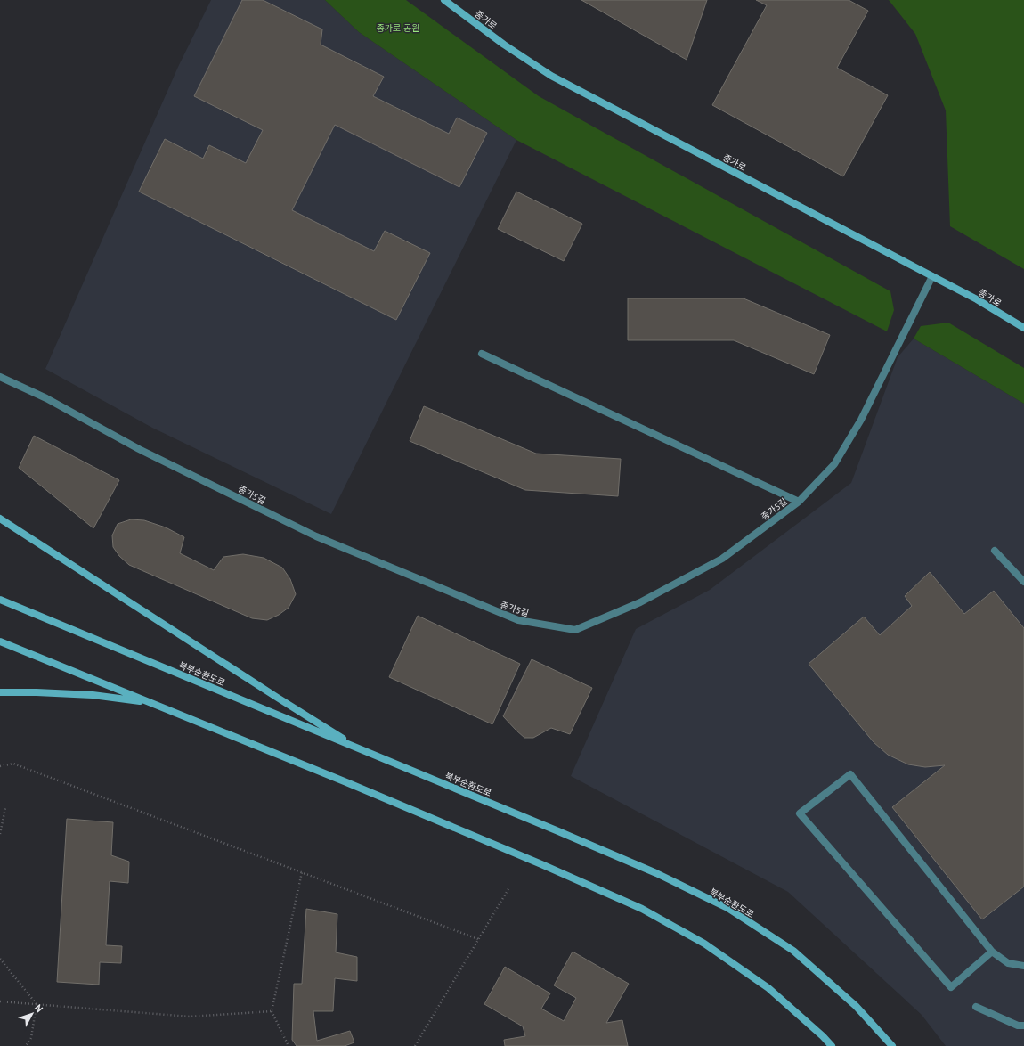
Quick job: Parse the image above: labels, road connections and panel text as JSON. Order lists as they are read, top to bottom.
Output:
{
  "streets": {
    "main road": ["종가로", "북부순환도로"],
    "street": ["종가5길"]
  },
  "crossings": [
    ["종가로", "종가5길"]
  ],
  "parks": ["종가로 공원"],
  "north": "top right"
}
